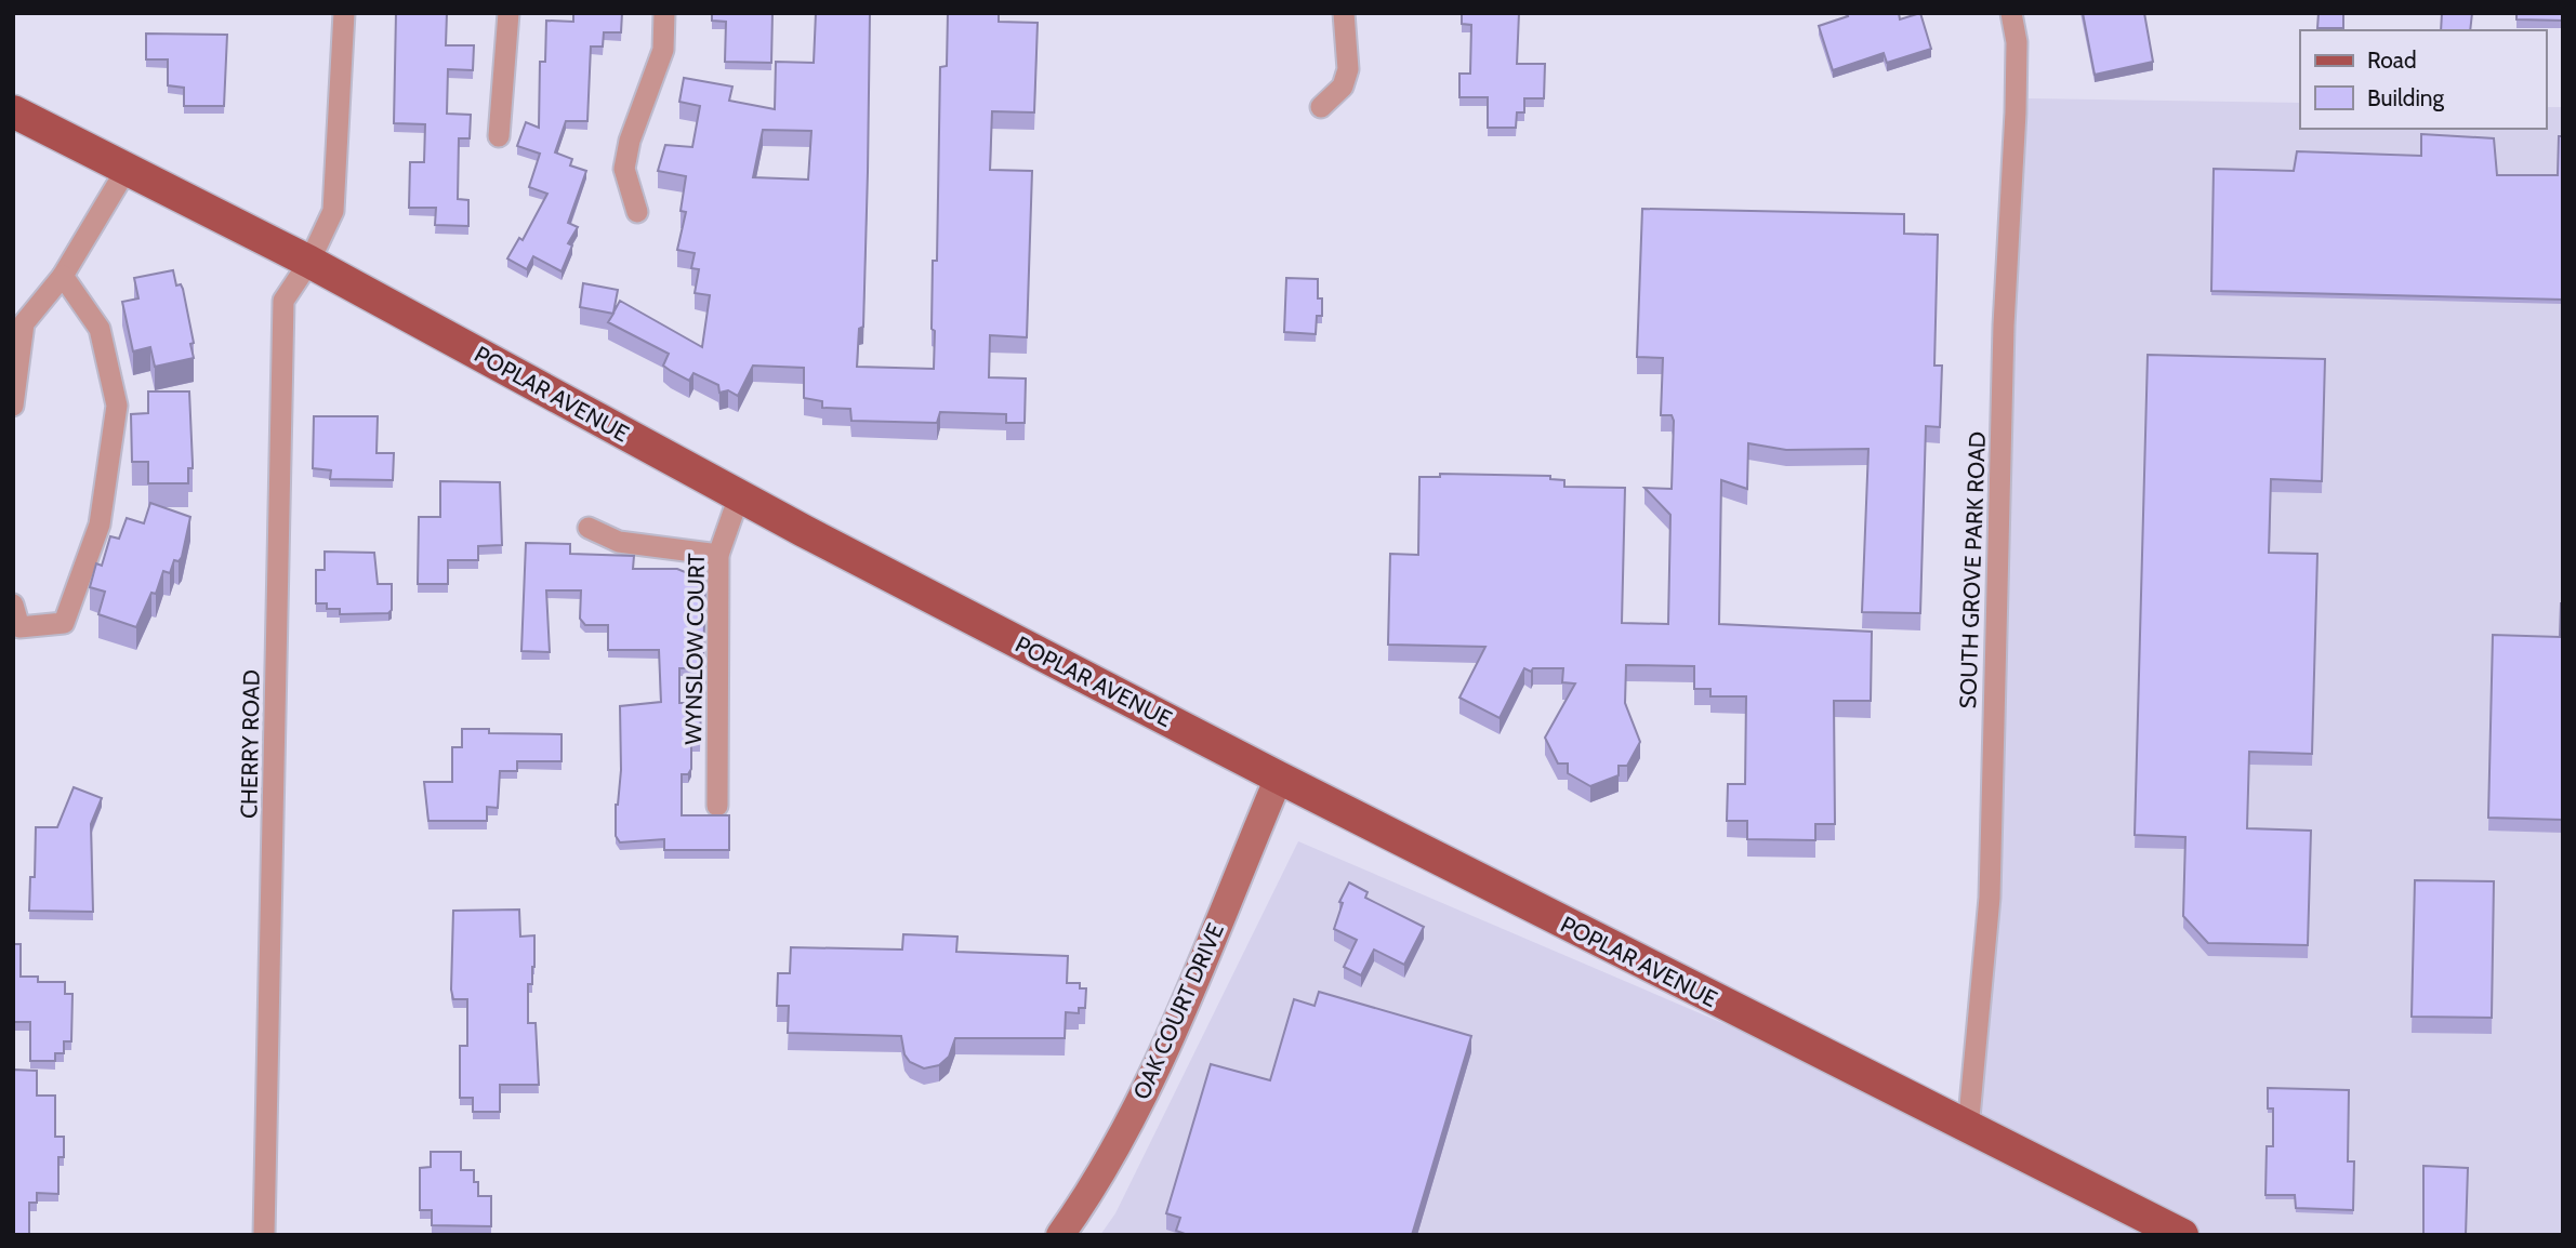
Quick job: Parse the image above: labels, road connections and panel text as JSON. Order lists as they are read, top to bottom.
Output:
{
  "streets": {
    "main road": ["POPLAR AVENUE"],
    "street": [
      "SOUTH GROVE PARK ROAD",
      "WYNSLOW COURT",
      "CHERRY ROAD",
      "OAK COURT DRIVE"
    ]
  },
  "crossings": [
    ["POPLAR AVENUE", "SOUTH GROVE PARK ROAD"],
    ["POPLAR AVENUE", "WYNSLOW COURT"],
    ["POPLAR AVENUE", "CHERRY ROAD"],
    ["POPLAR AVENUE", "OAK COURT DRIVE"]
  ],
  "legend": ["Road", "Building"]
}
